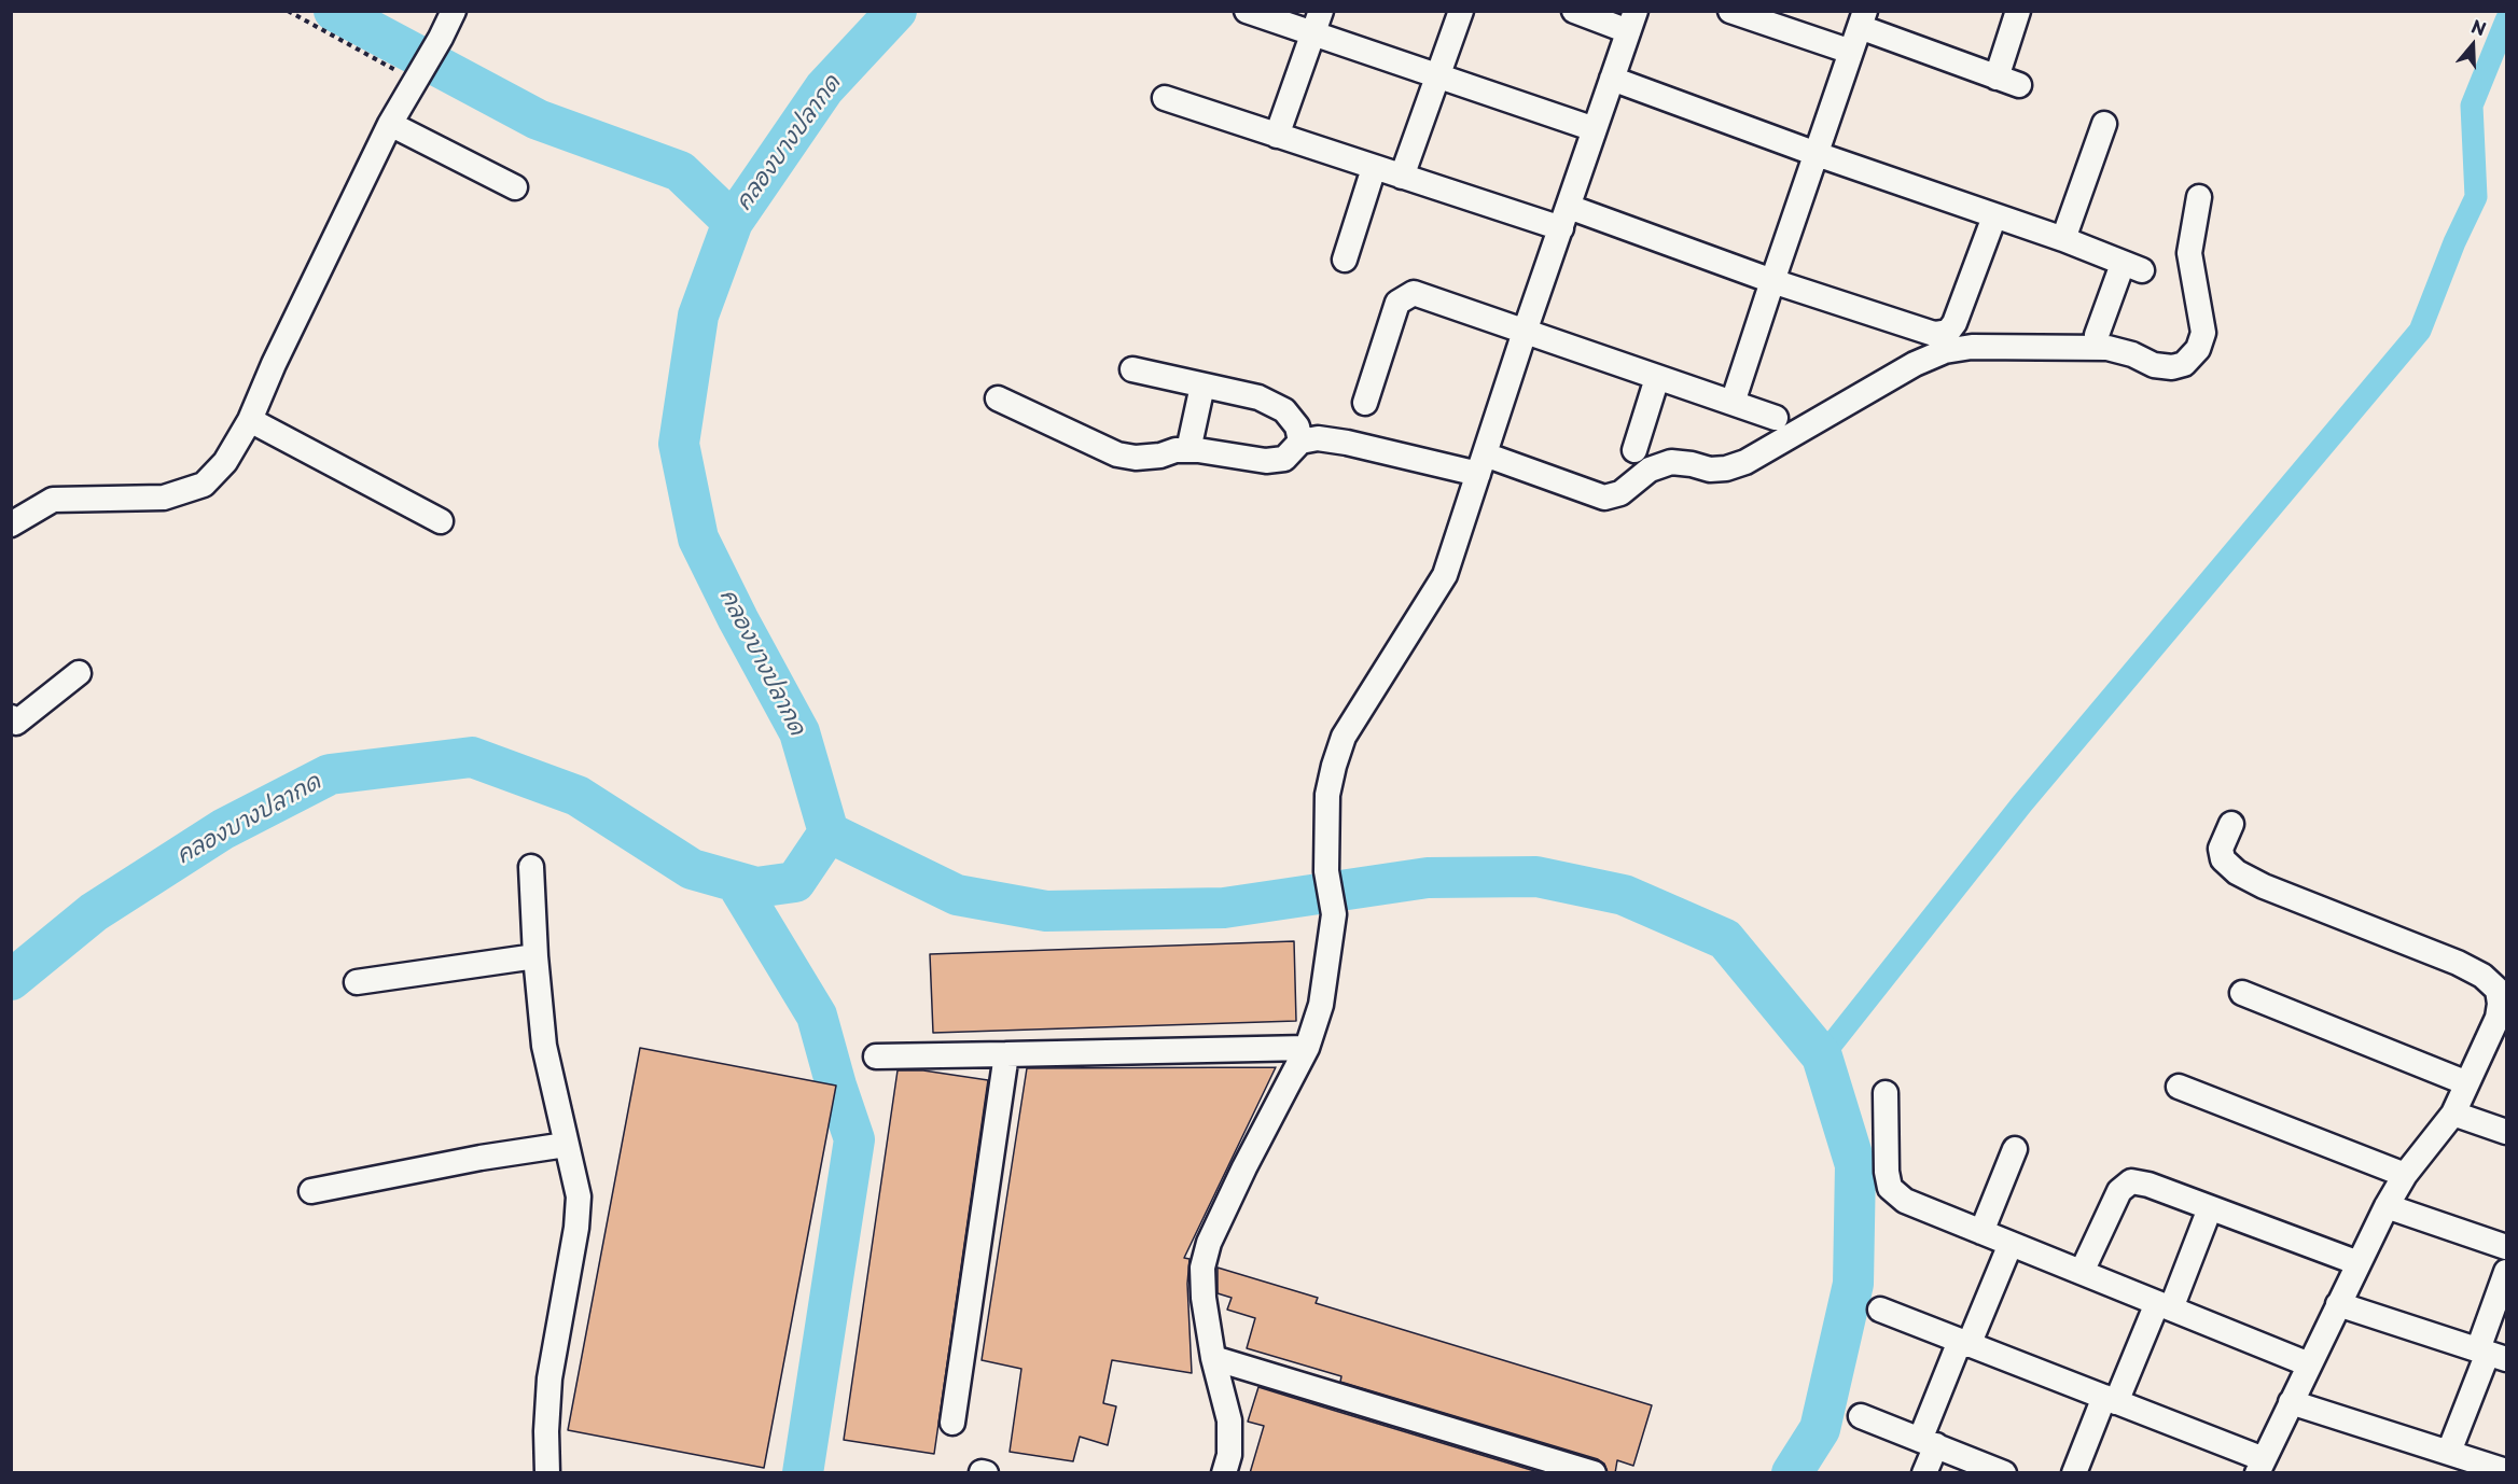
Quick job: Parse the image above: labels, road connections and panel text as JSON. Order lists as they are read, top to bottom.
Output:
{
  "water": ["คลองบางปลากด"],
  "north": "top"
}
